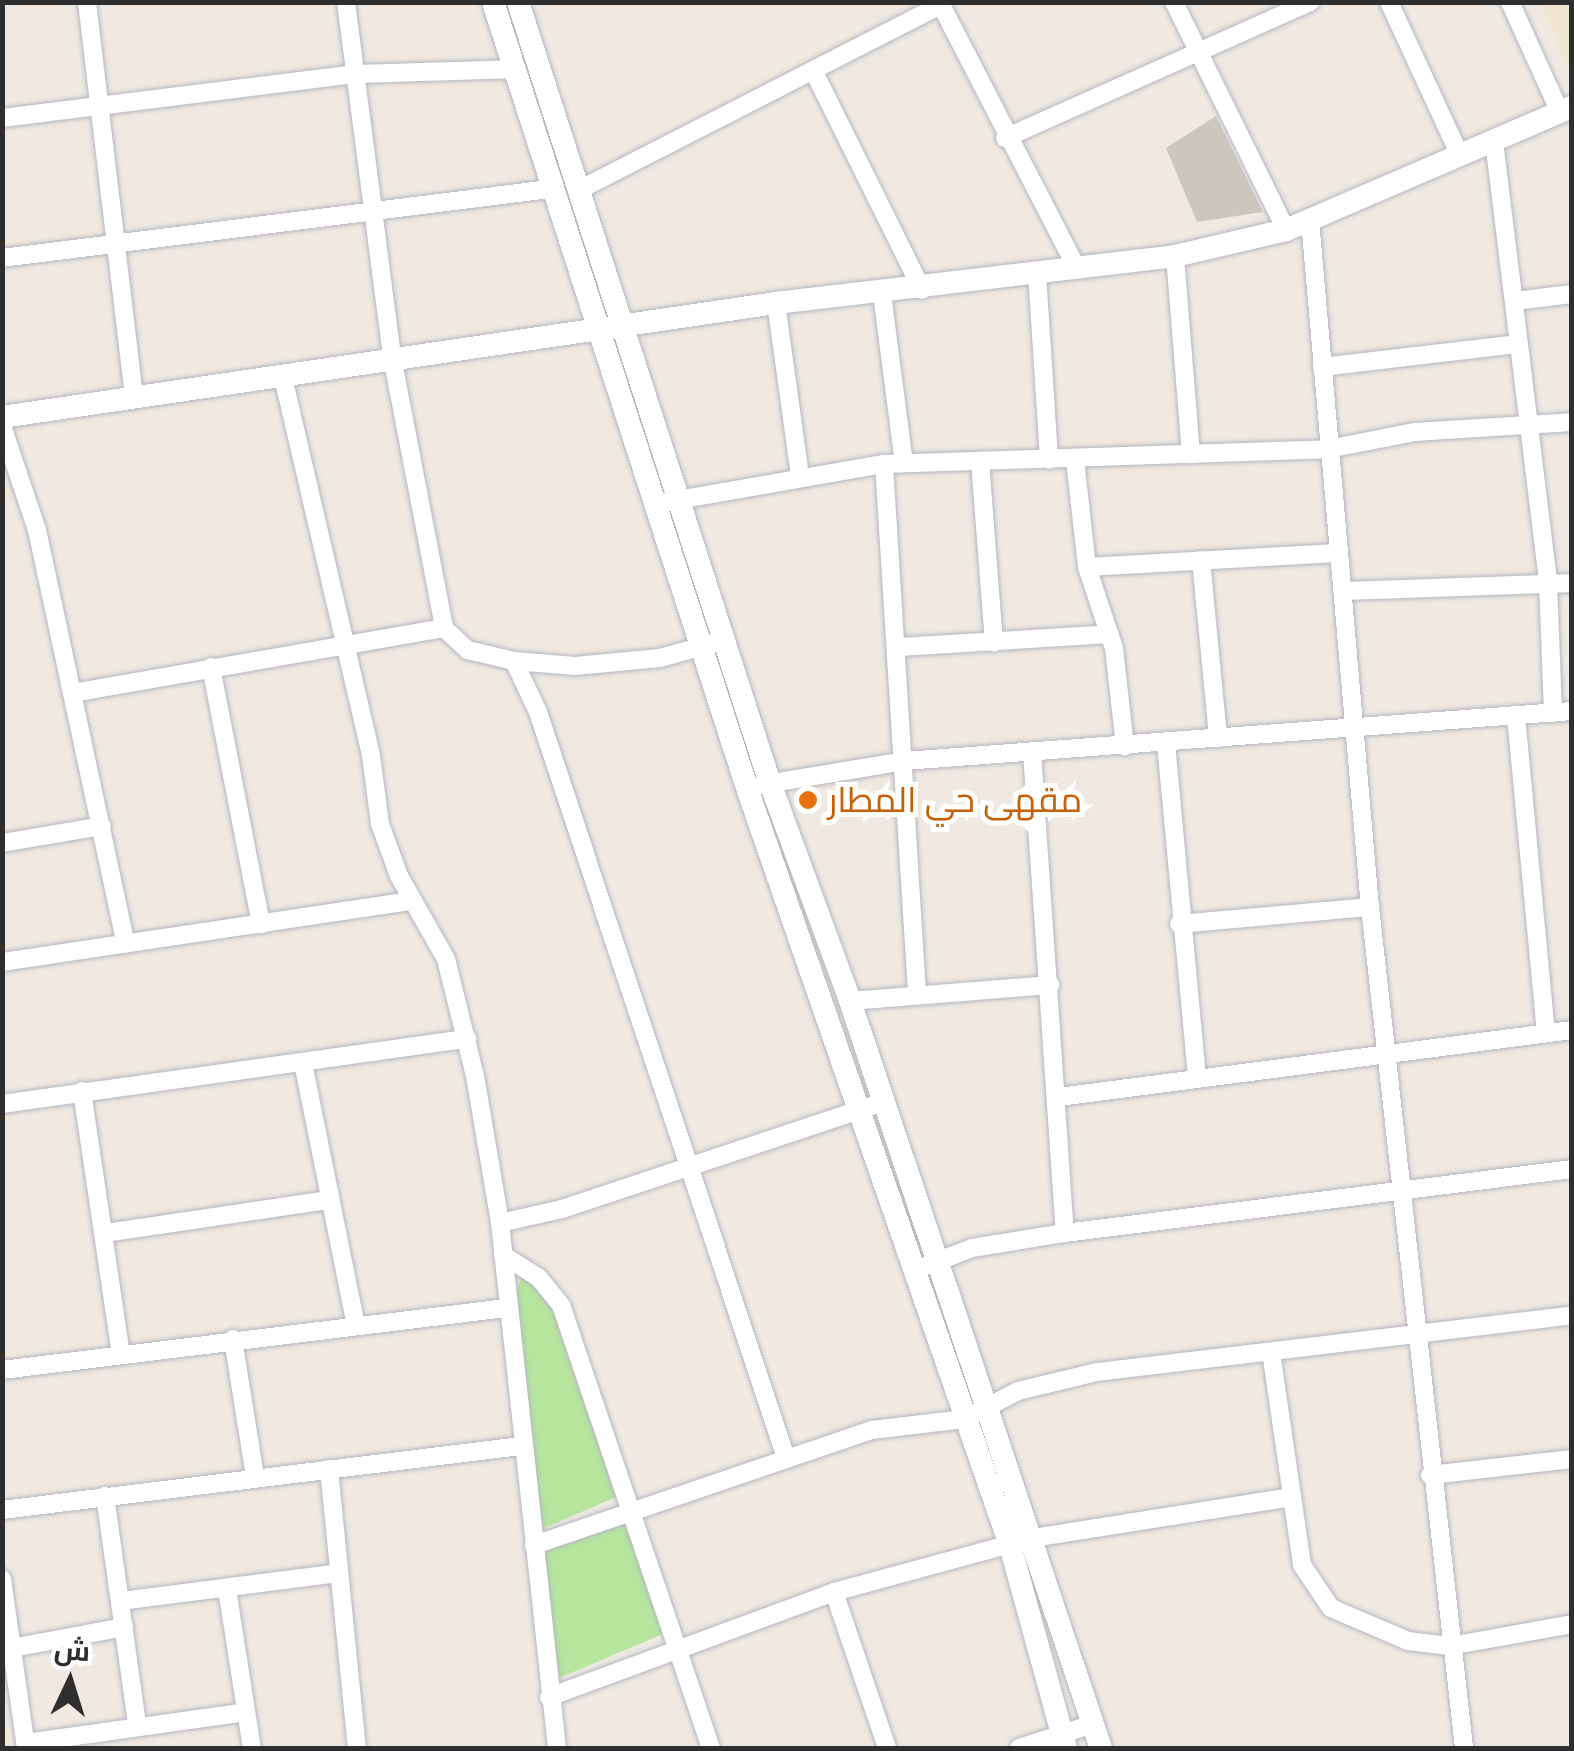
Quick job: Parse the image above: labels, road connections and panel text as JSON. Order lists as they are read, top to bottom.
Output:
{
  "places": ["مقهى حي المطار"],
  "north": "top"
}
